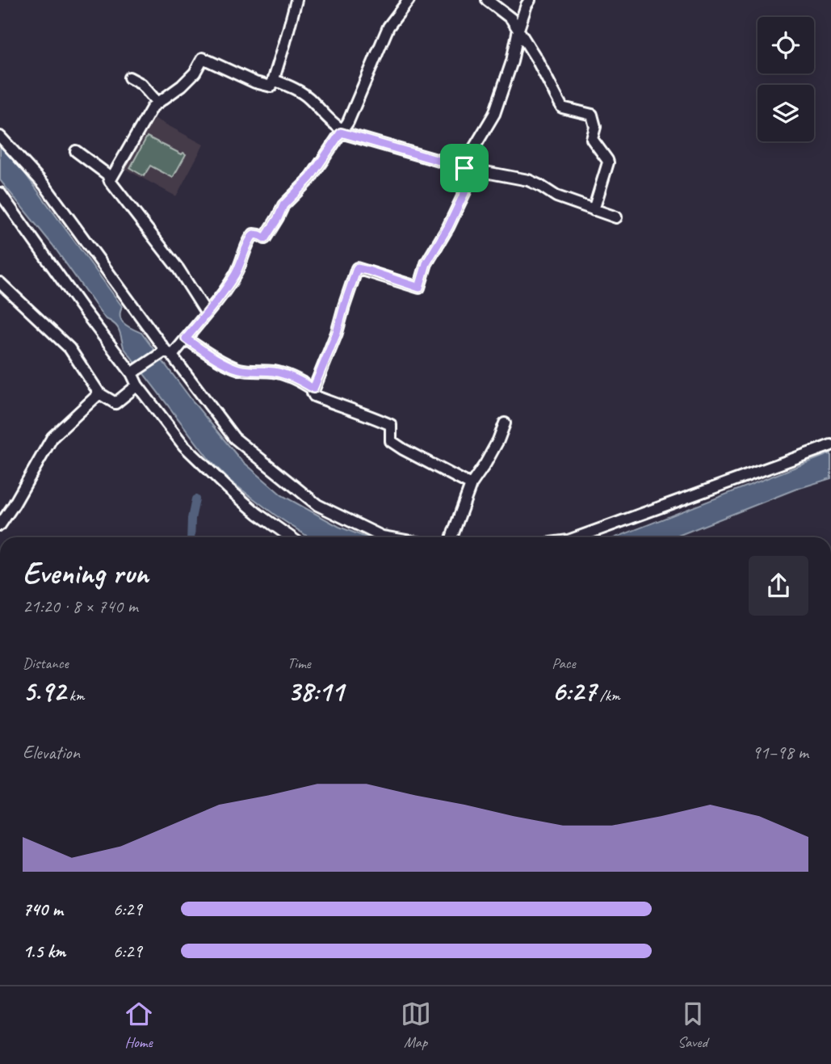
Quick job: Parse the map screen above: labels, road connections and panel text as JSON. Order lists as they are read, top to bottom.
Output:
{
  "page": {
    "heading": ["Evening run", "21:20 · 8 × 740 m"],
    "stats": [
      ["Distance", "5.92 km"],
      ["Time", "38:11"],
      ["Pace", "6:27 /km"]
    ],
    "chart": ["Elevation", "91–98 m"],
    "list": [
      {
        "name": "740 m",
        "note": "6:29"
      },
      {
        "name": "1.5 km",
        "note": "6:29"
      }
    ],
    "tabs": ["Home", "Map", "Saved"]
  }
}
